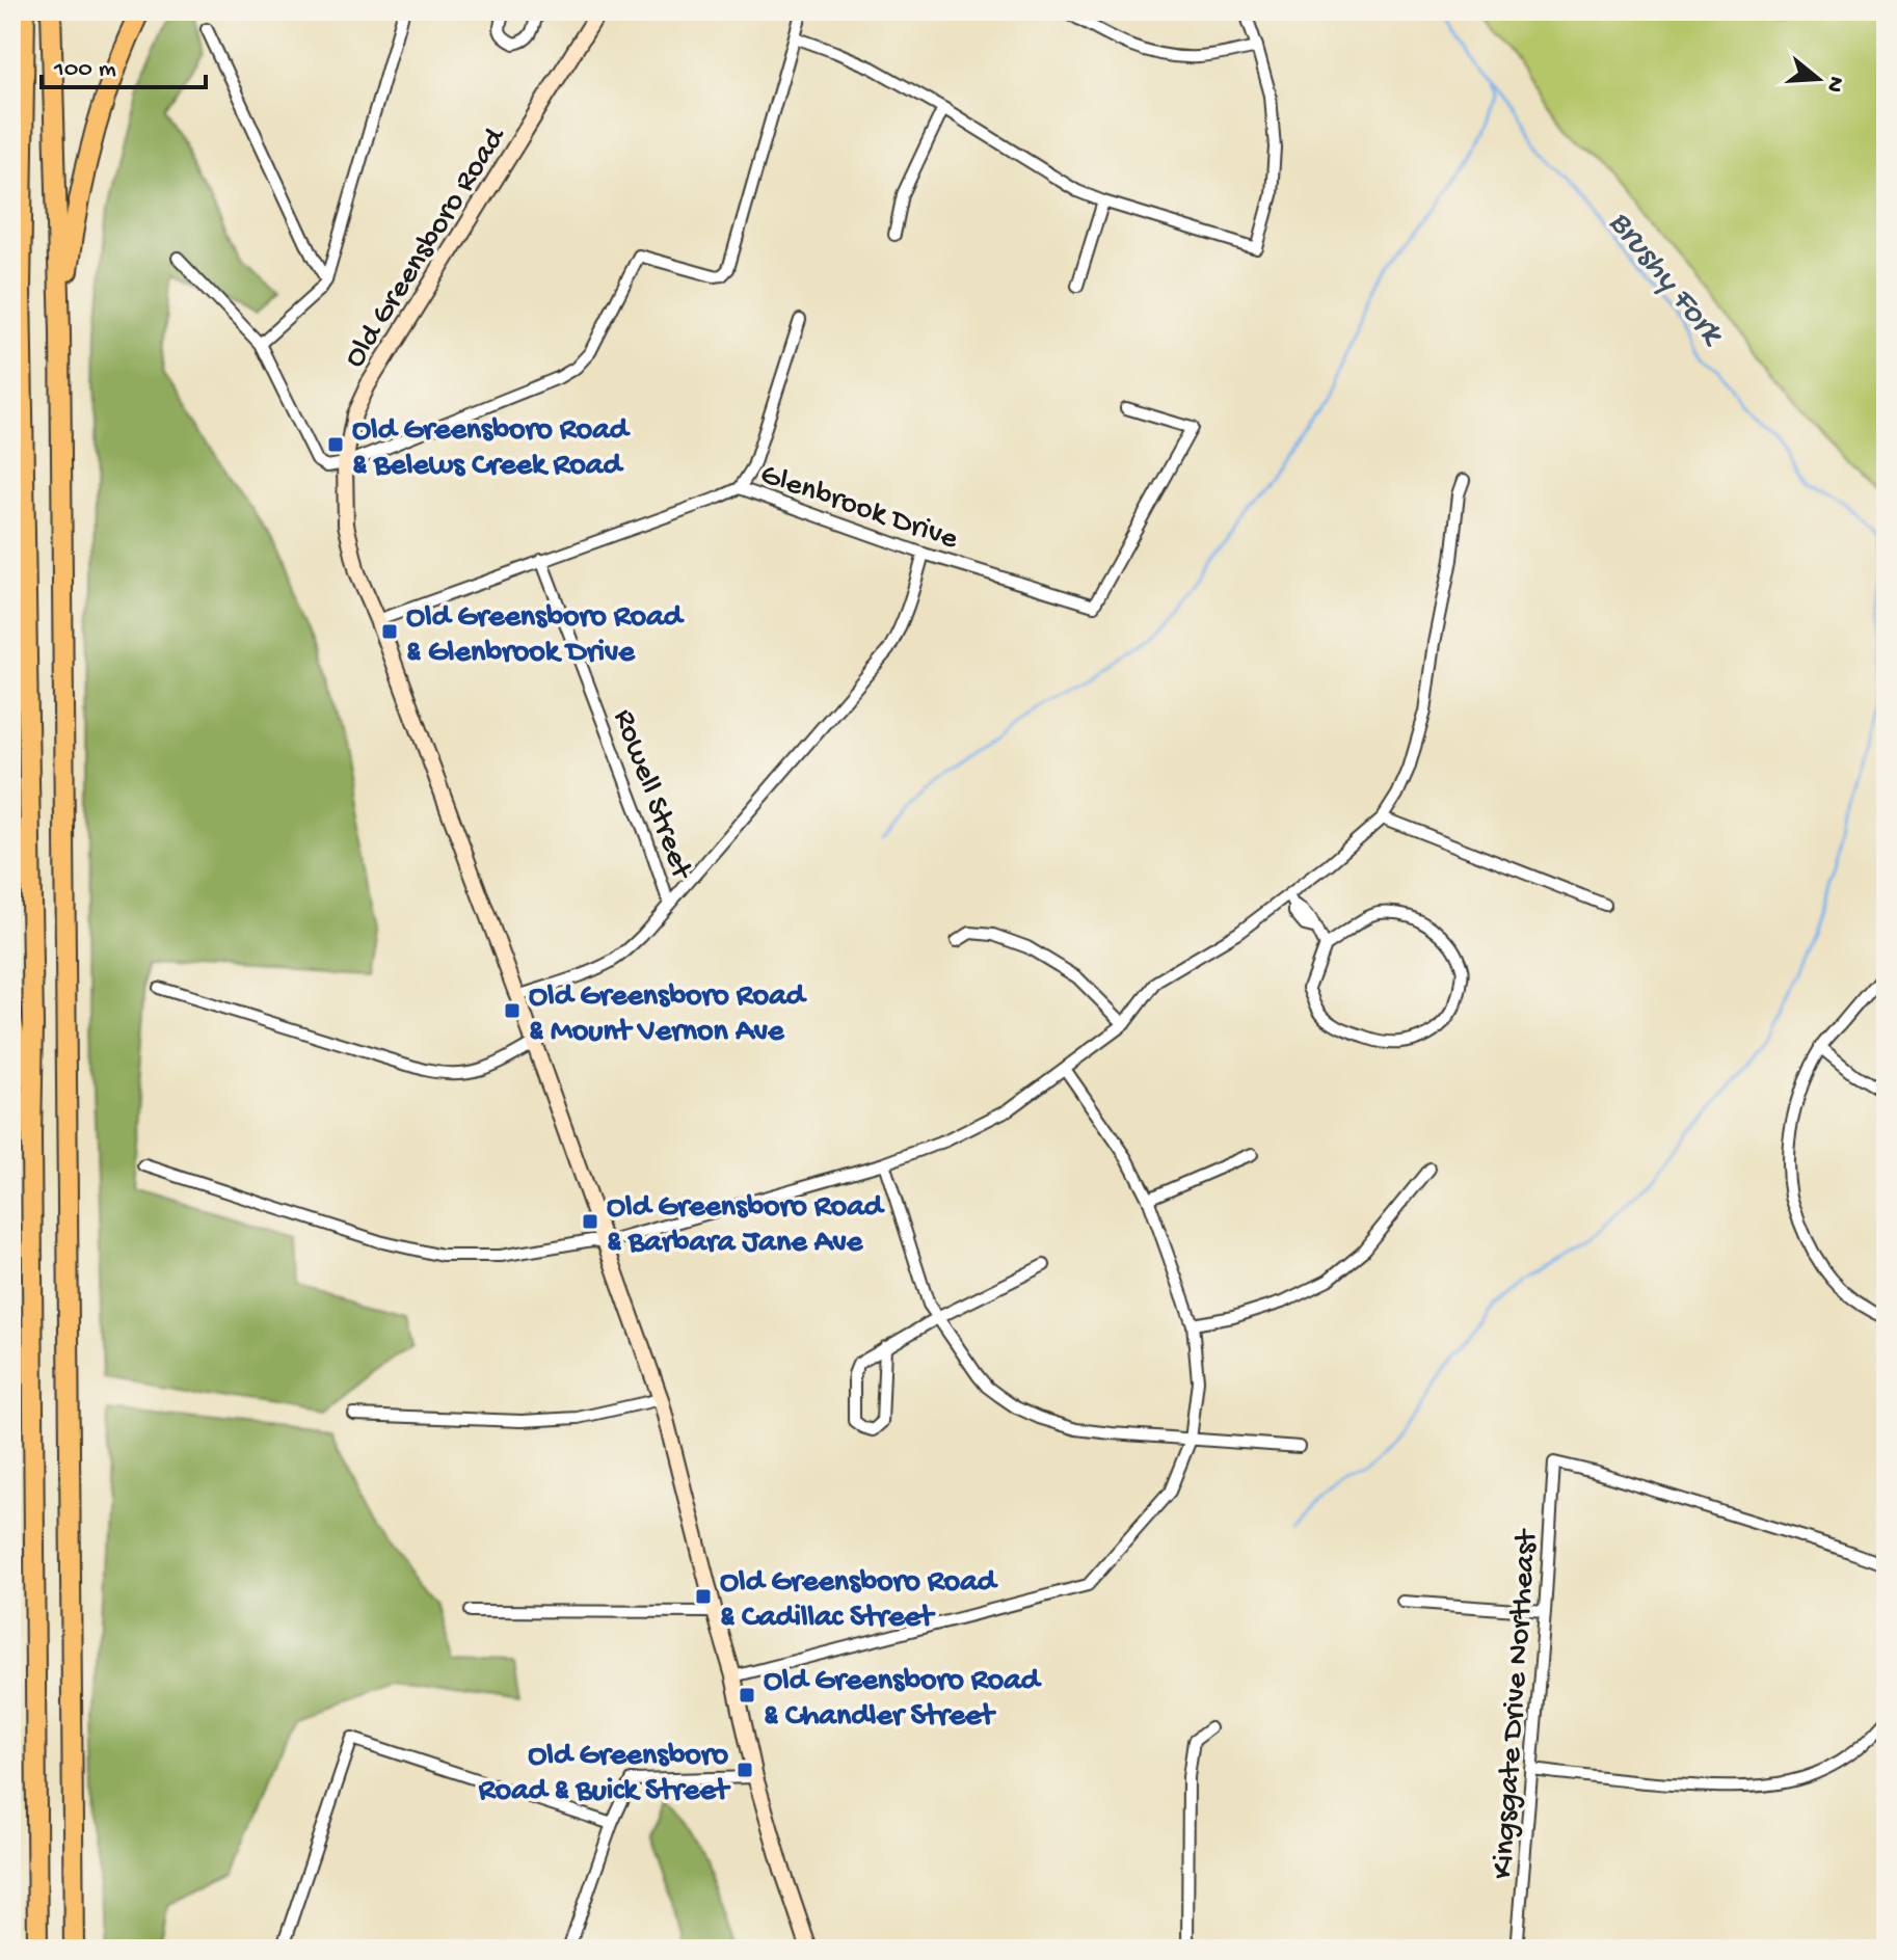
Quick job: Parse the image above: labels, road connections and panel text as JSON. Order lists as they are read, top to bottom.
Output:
{
  "streets": {
    "street": [
      "Old Greensboro Road",
      "Glenbrook Drive",
      "Rowell Street",
      "Kingsgate Drive Northeast"
    ]
  },
  "crossings": [
    ["Old Greensboro Road", "Glenbrook Drive"],
    ["Glenbrook Drive", "Rowell Street"]
  ],
  "water": ["Brushy Fork"],
  "places": {
    "transit": [
      "Old Greensboro Road & Belews Creek Road",
      "Old Greensboro Road & Glenbrook Drive",
      "Old Greensboro Road & Mount Vernon Ave",
      "Old Greensboro Road & Barbara Jane Ave",
      "Old Greensboro Road & Cadillac Street",
      "Old Greensboro Road & Chandler Street",
      "Old Greensboro Road & Buick Street"
    ]
  },
  "scale_bar": "100 m",
  "north": "right"
}
